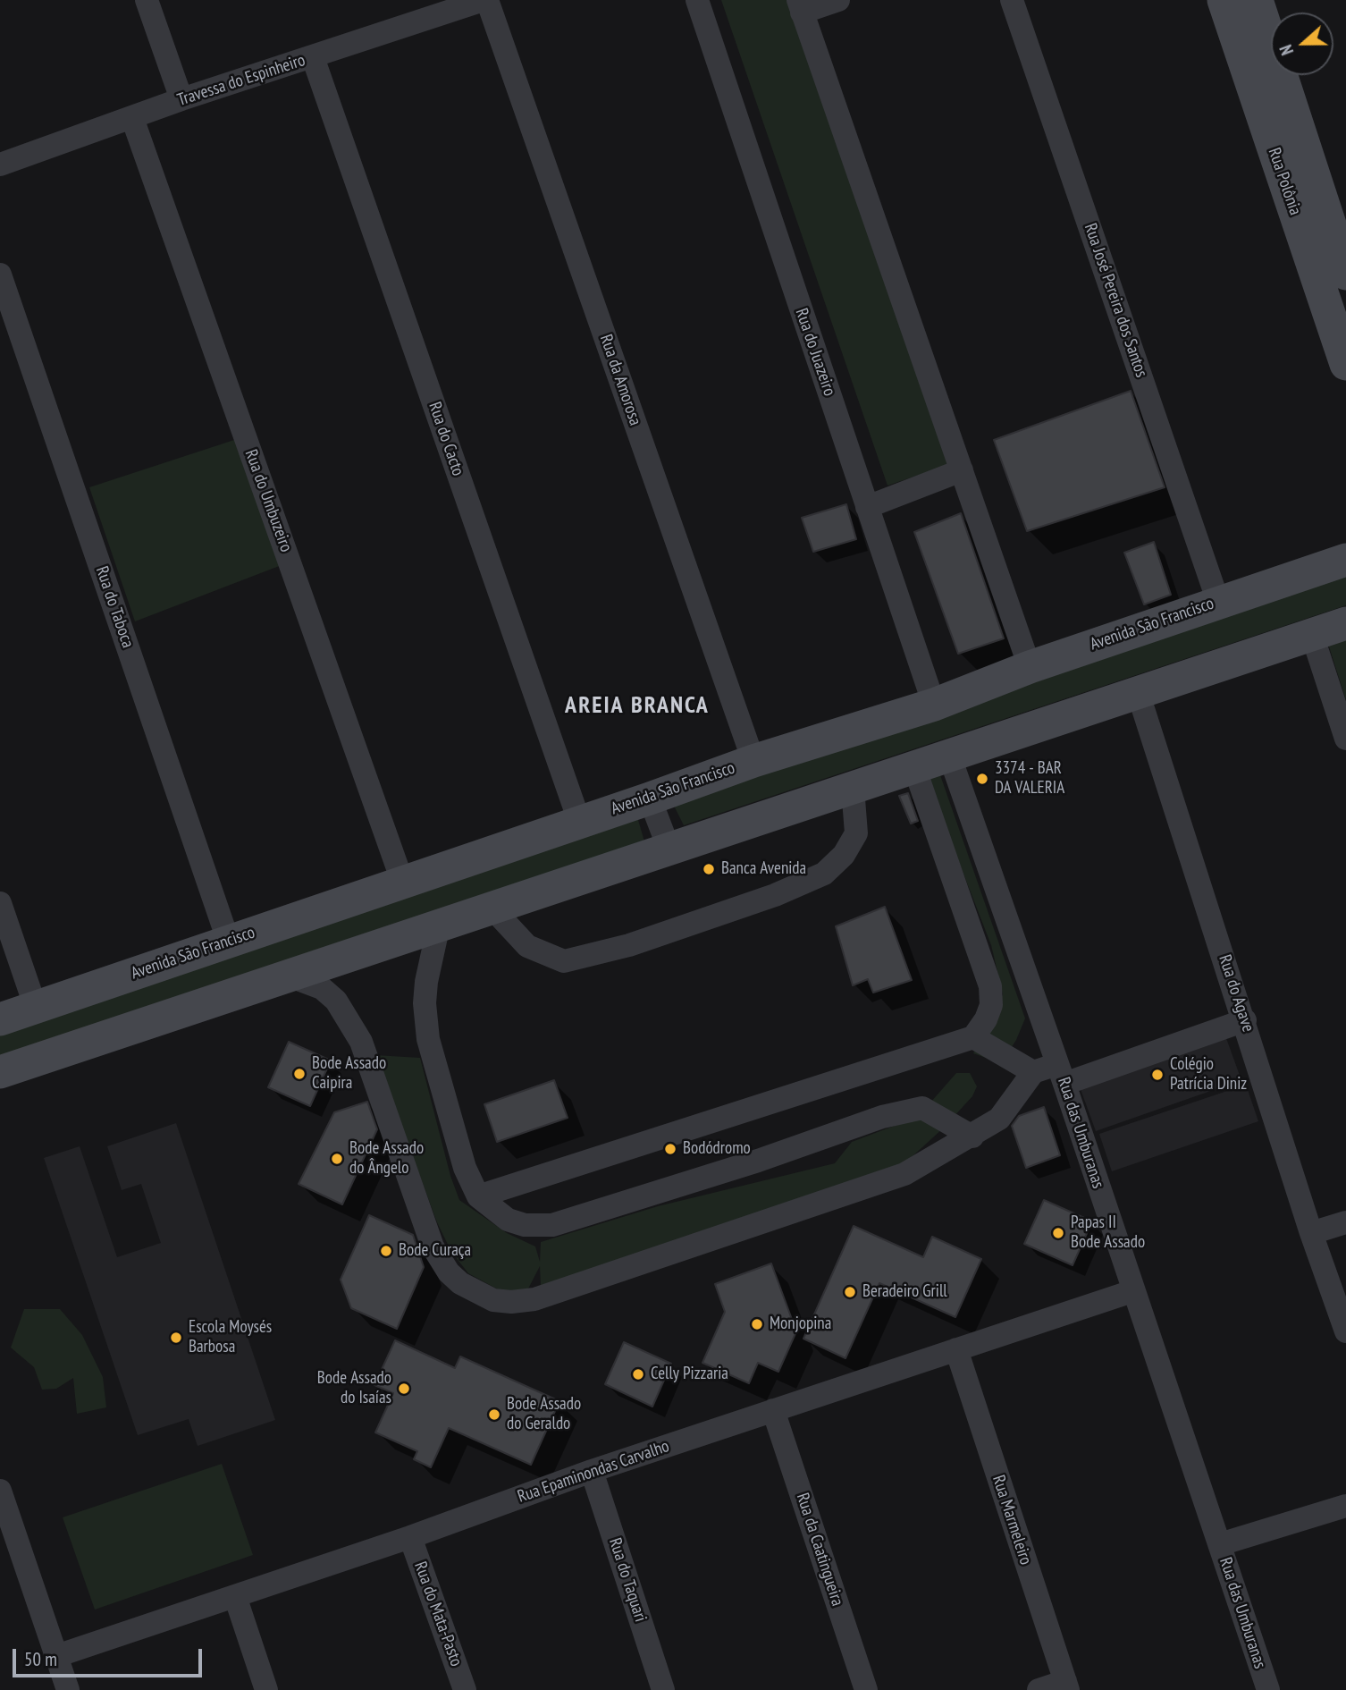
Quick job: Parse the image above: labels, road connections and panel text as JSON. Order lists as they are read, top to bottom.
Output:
{
  "streets": {
    "main road": ["Rua Polônia", "Avenida São Francisco"],
    "street": [
      "Travessa do Espinheiro",
      "Rua José Pereira dos Santos",
      "Rua do Juazeiro",
      "Rua da Amorosa",
      "Rua do Cacto",
      "Rua do Umbuzeiro",
      "Rua do Taboca",
      "Rua do Agave",
      "Rua das Umburanas",
      "Rua Epaminondas Carvalho",
      "Rua Marmeleiro",
      "Rua da Caatingueira",
      "Rua do Taquari",
      "Rua do Mata-Pasto"
    ]
  },
  "crossings": [
    ["Travessa do Espinheiro", "Rua da Amorosa"],
    ["Travessa do Espinheiro", "Rua do Cacto"],
    ["Travessa do Espinheiro", "Rua do Umbuzeiro"],
    ["Rua José Pereira dos Santos", "Avenida São Francisco"],
    ["Rua do Juazeiro", "Avenida São Francisco"],
    ["Rua da Amorosa", "Avenida São Francisco"],
    ["Rua do Cacto", "Avenida São Francisco"],
    ["Rua do Umbuzeiro", "Avenida São Francisco"],
    ["Rua do Taboca", "Avenida São Francisco"],
    ["Rua das Umburanas", "Rua Epaminondas Carvalho"],
    ["Rua Epaminondas Carvalho", "Rua Marmeleiro"],
    ["Rua Epaminondas Carvalho", "Rua da Caatingueira"],
    ["Rua Epaminondas Carvalho", "Rua do Taquari"],
    ["Rua Epaminondas Carvalho", "Rua do Mata-Pasto"]
  ],
  "districts": ["AREIA BRANCA"],
  "places": [
    "3374 - BAR DA VALERIA",
    "Banca Avenida",
    "Bode Assado Caipira",
    "Colégio Patrícia Diniz",
    "Bodódromo",
    "Bode Assado do Ângelo",
    "Papas II Bode Assado",
    "Bode Curaça",
    "Beradeiro Grill",
    "Monjopina",
    "Escola Moysés Barbosa",
    "Celly Pizzaria",
    "Bode Assado do Isaías",
    "Bode Assado do Geraldo"
  ],
  "scale_bar": "50 m",
  "north": "left"
}
